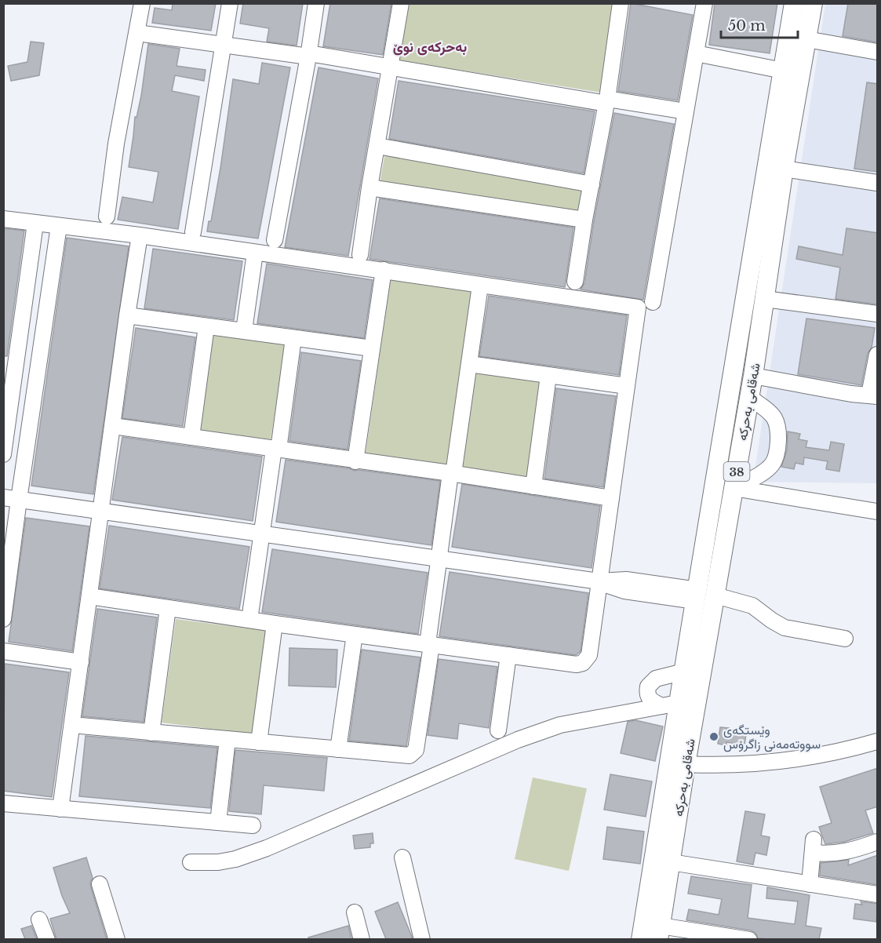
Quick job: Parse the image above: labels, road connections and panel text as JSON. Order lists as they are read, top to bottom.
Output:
{
  "streets": {
    "main road": ["شەقامی بەحرکە", "38"]
  },
  "districts": ["بەحرکەی نوێ"],
  "places": ["وێستگەی سووتەمەنی زاگرۆس"],
  "scale_bar": "50 m"
}
